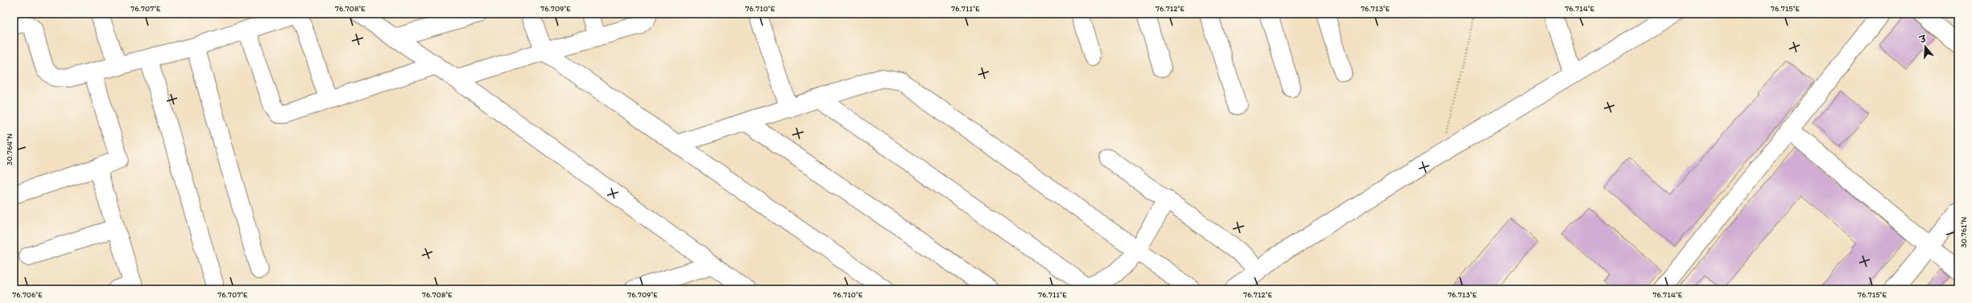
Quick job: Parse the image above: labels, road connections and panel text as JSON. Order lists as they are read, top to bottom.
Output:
{
  "north": "top",
  "coordinates": [
    "76.707°E",
    "76.708°E",
    "76.709°E",
    "76.710°E",
    "76.711°E",
    "76.712°E",
    "76.713°E",
    "76.714°E",
    "76.715°E",
    "30.764°N",
    "30.761°N",
    "76.706°E"
  ]
}
